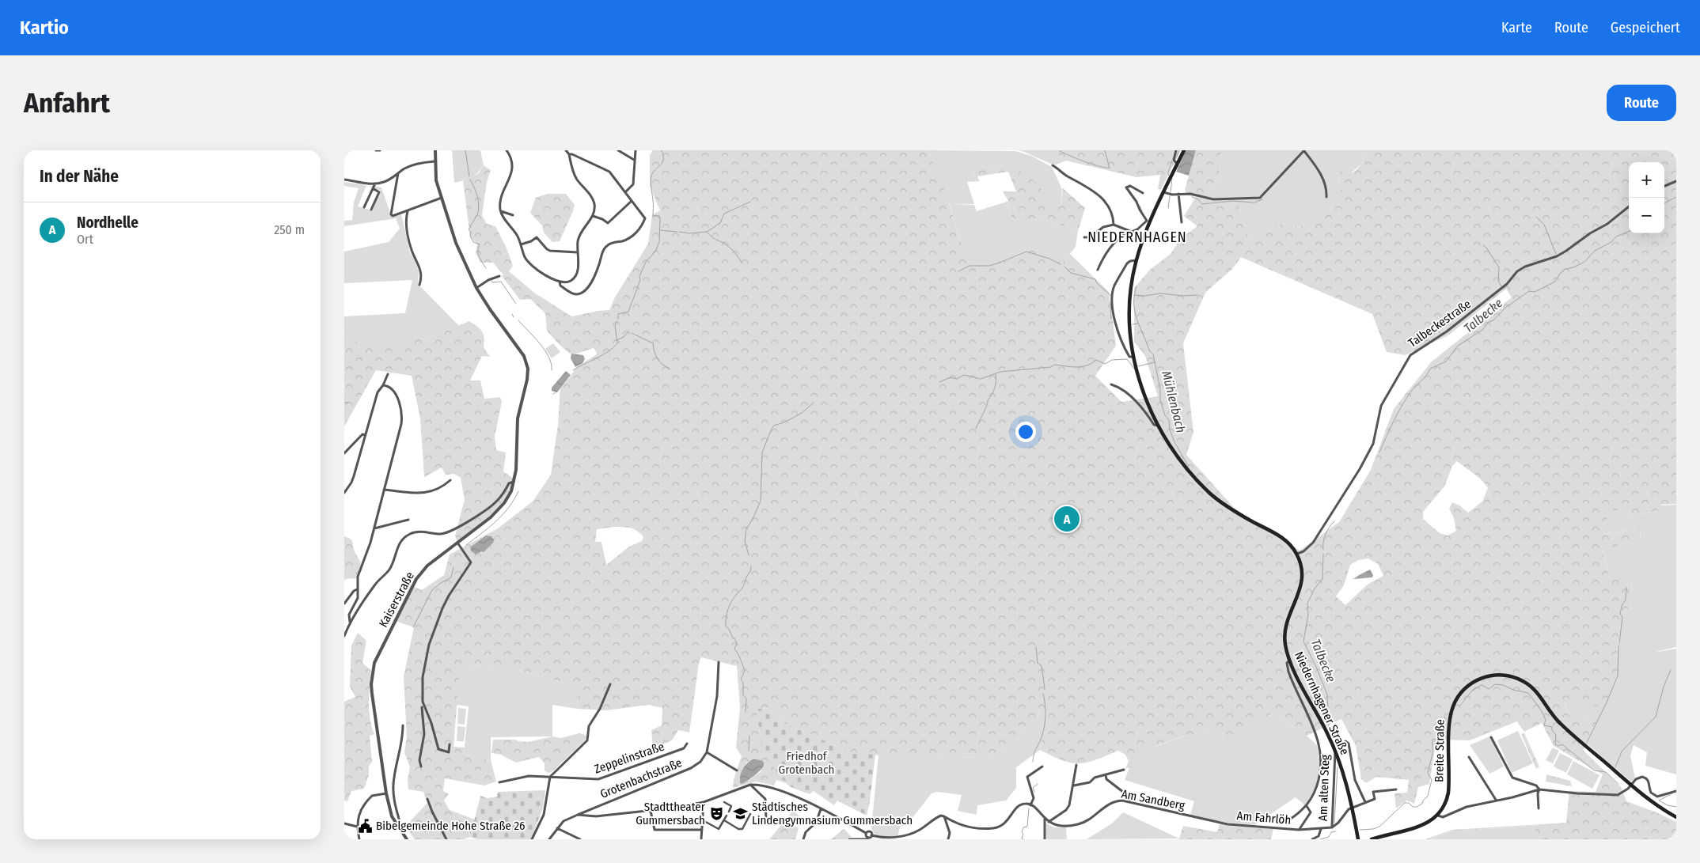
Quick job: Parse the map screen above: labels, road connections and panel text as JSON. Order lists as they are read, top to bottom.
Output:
{
  "streets": {
    "main road": ["Niedernhagener Straße", "Breite Straße"],
    "street": [
      "Talbeckestraße",
      "Kaiserstraße",
      "Zeppelinstraße",
      "Grotenbachstraße",
      "Am alten Steg",
      "Am Sandberg",
      "Am Fahrlöh"
    ]
  },
  "crossings": [
    ["Talbeckestraße", "Niedernhagener Straße"],
    ["Niedernhagener Straße", "Am alten Steg"],
    ["Niedernhagener Straße", "Am Fahrlöh"],
    ["Am alten Steg", "Am Fahrlöh"],
    ["Am Sandberg", "Am Fahrlöh"]
  ],
  "districts": ["NIEDERNHAGEN"],
  "water": ["Talbecke", "Mühlenbach"],
  "parks": ["Friedhof Grotenbach"],
  "places": {
    "theatre": ["Stadttheater Gummersbach"],
    "school or university": ["Städtisches Lindengymnasium Gummersbach"],
    "public building": ["Bibelgemeinde Hohe Straße 26"]
  },
  "page": {
    "header": "Kartio",
    "nav": ["Karte", "Route", "Gespeichert"],
    "buttons": "Route",
    "title": "Anfahrt",
    "heading": "In der Nähe",
    "map_buttons": ["+", "−"],
    "list": [
      {
        "mark": "A",
        "name": "Nordhelle",
        "note": "Ort",
        "value": "250 m"
      }
    ],
    "pins": "A"
  }
}
